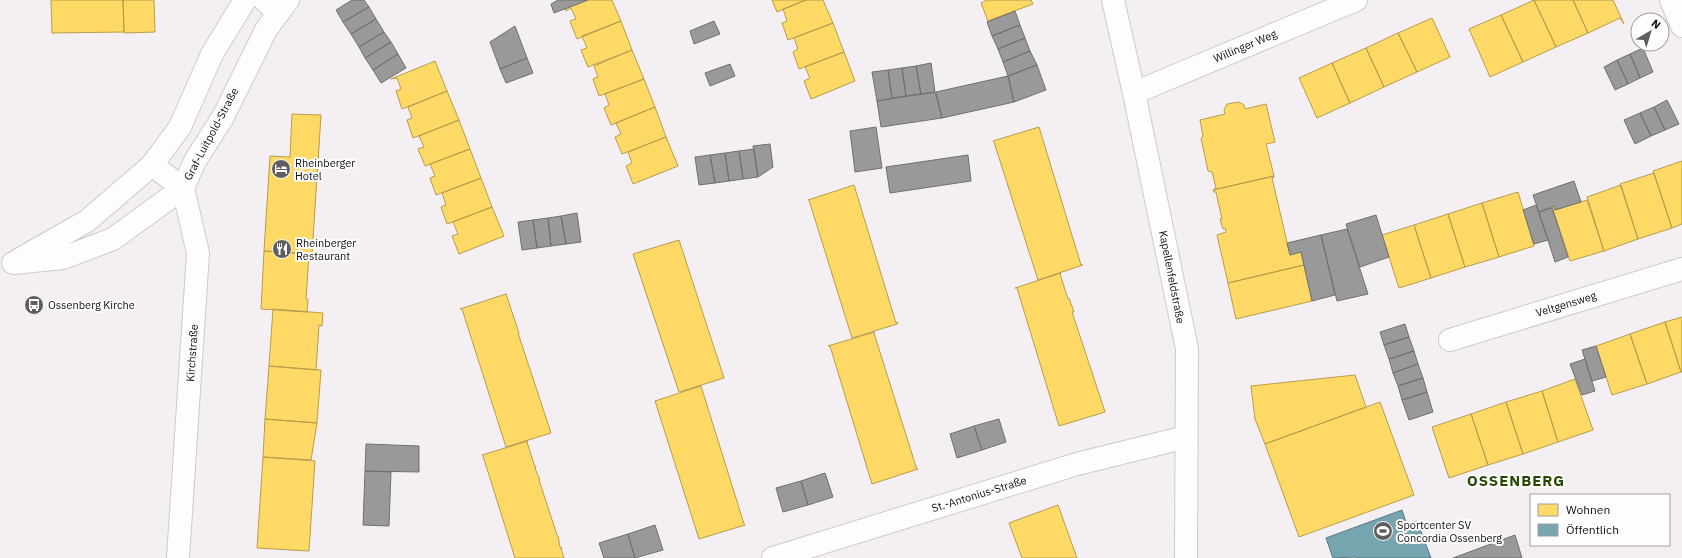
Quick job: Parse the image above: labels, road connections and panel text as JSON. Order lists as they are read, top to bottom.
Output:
{
  "streets": {
    "street": [
      "Willinger Weg",
      "Graf-Luitpold-Straße",
      "Kapellenfeldstraße",
      "Veltgensweg",
      "Kirchstraße",
      "St.-Antonius-Straße"
    ]
  },
  "crossings": [
    ["Willinger Weg", "Kapellenfeldstraße"],
    ["Graf-Luitpold-Straße", "Kirchstraße"],
    ["Kapellenfeldstraße", "St.-Antonius-Straße"]
  ],
  "districts": ["OSSENBERG"],
  "places": {
    "hotel": ["Rheinberger Hotel"],
    "restaurant": ["Rheinberger Restaurant"],
    "bus stop": ["Ossenberg Kirche"],
    "sports": ["Sportcenter SV Concordia Ossenberg"]
  },
  "legend": ["Wohnen", "Öffentlich"],
  "north": "top right"
}
